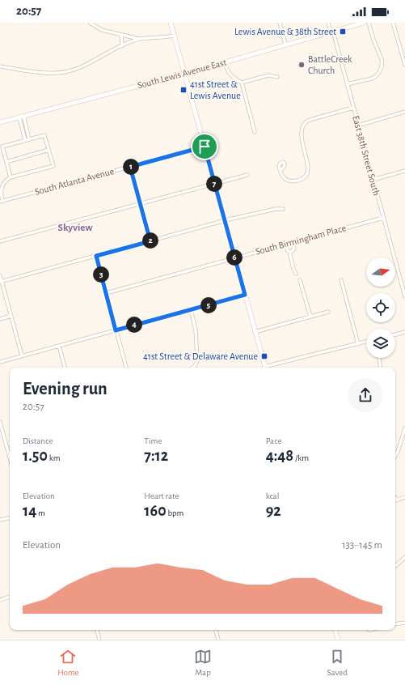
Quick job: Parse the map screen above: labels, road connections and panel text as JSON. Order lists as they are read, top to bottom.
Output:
{
  "streets": {
    "main road": ["South Lewis Avenue East"],
    "street": ["East 38th Street South", "South Atlanta Avenue", "South Birmingham Place"]
  },
  "crossings": [
    ["South Lewis Avenue East", "East 38th Street South"],
    ["East 38th Street South", "South Birmingham Place"]
  ],
  "districts": ["Skyview"],
  "places": {
    "transit": ["Lewis Avenue & 38th Street", "41st Street & Lewis Avenue", "41st Street & Delaware Avenue"],
    "other": ["BattleCreek Church"]
  },
  "north": "right",
  "page": {
    "status": "20:57",
    "pins": [
      "1",
      "7",
      "2",
      "6",
      "3",
      "5",
      "4"
    ],
    "heading": ["Evening run", "20:57"],
    "stats": [
      ["Distance", "1.50 km"],
      ["Time", "7:12"],
      ["Pace", "4:48 /km"],
      ["Elevation", "14 m"],
      ["Heart rate", "160 bpm"],
      ["kcal", "92"]
    ],
    "chart": ["Elevation", "133–145 m"],
    "tabs": ["Home", "Map", "Saved"]
  }
}
